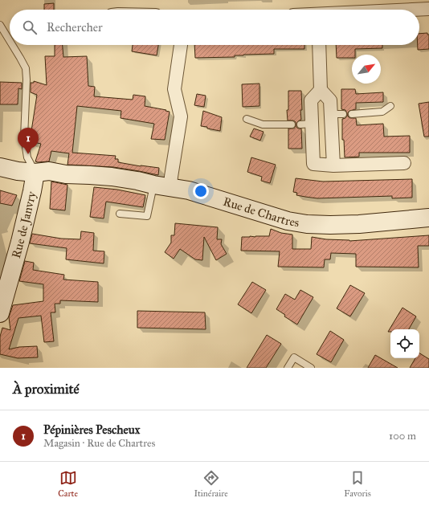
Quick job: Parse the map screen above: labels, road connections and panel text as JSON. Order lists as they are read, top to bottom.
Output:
{
  "streets": {
    "main road": ["Rue de Chartres", "Rue de Janvry"]
  },
  "crossings": [
    ["Rue de Chartres", "Rue de Janvry"]
  ],
  "north": "top right",
  "page": {
    "search": "Rechercher",
    "pins": "1",
    "heading": "À proximité",
    "list": [
      {
        "mark": "1",
        "name": "Pépinières Pescheux",
        "note": "Magasin · Rue de Chartres",
        "value": "100 m"
      }
    ],
    "nav": ["Carte", "Itinéraire", "Favoris"]
  }
}
